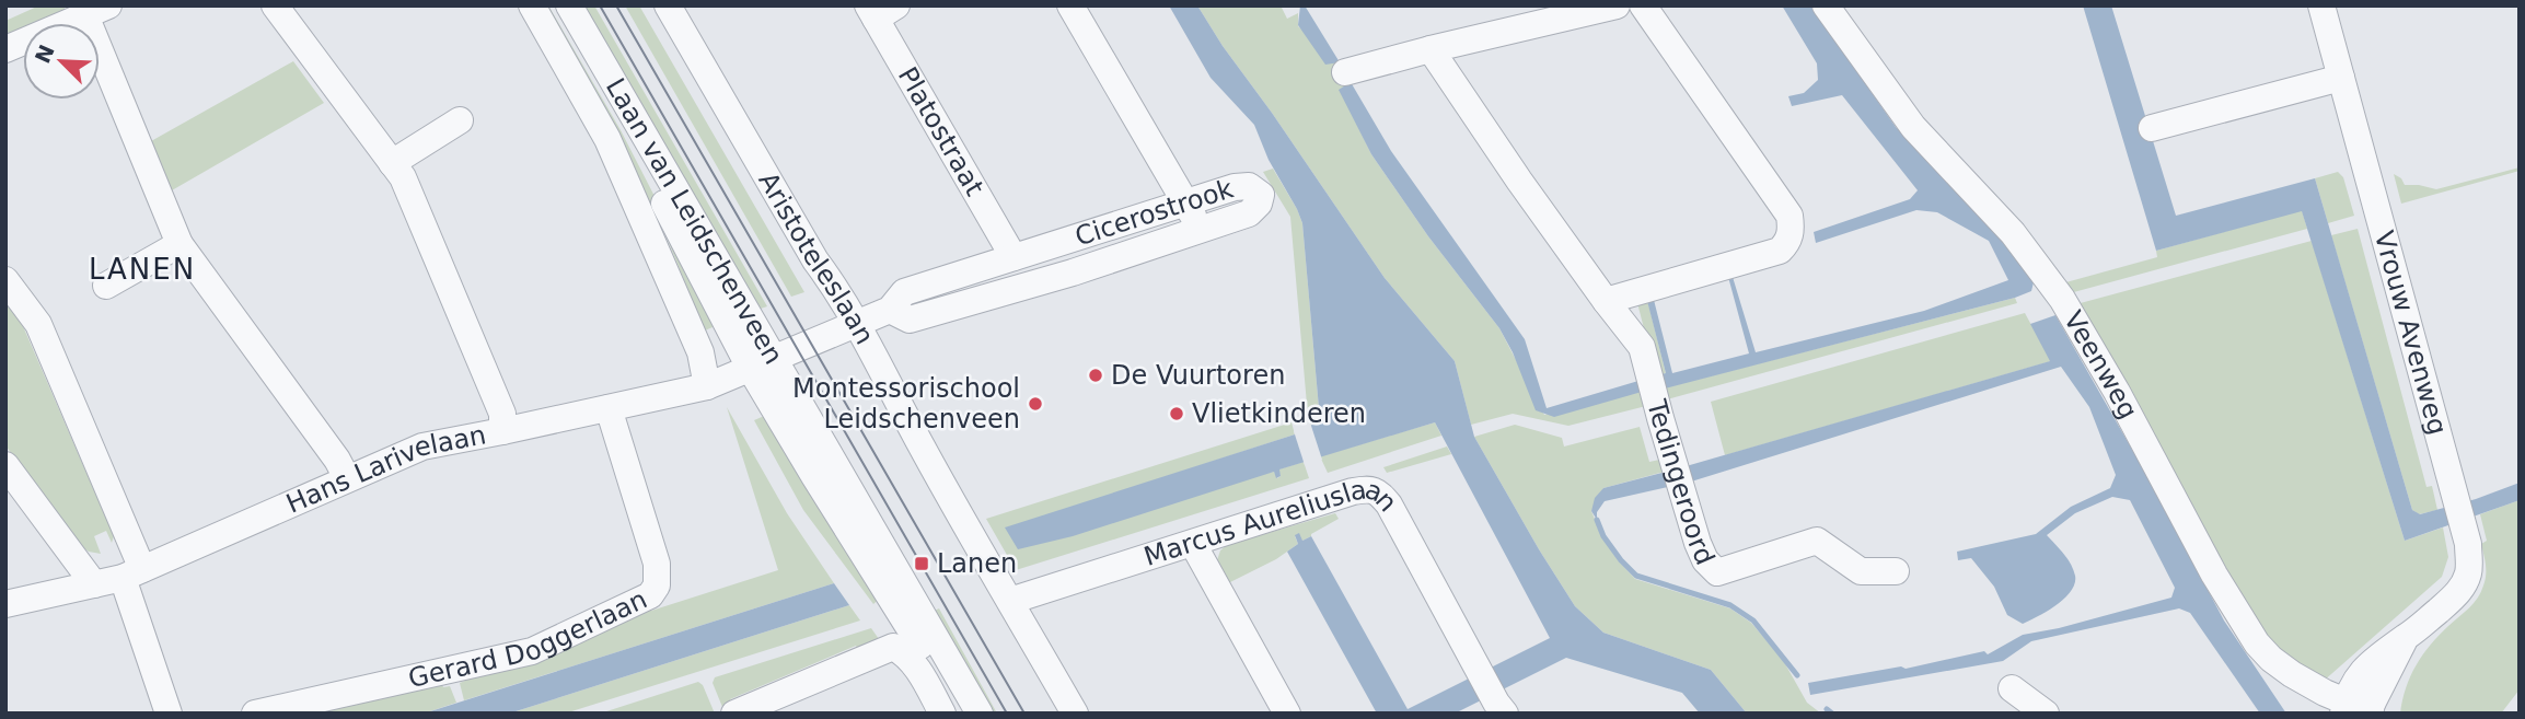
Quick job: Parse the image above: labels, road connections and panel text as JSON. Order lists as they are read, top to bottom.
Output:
{
  "streets": {
    "street": [
      "Platostraat",
      "Cicerostrook",
      "Laan van Leidschenveen",
      "Aristoteleslaan",
      "Vrouw Avenweg",
      "Veenweg",
      "Hans Larivelaan",
      "Tedingeroord",
      "Marcus Aureliuslaan",
      "Gerard Doggerlaan"
    ]
  },
  "crossings": [
    ["Platostraat", "Cicerostrook"],
    ["Cicerostrook", "Laan van Leidschenveen"],
    ["Cicerostrook", "Aristoteleslaan"],
    ["Cicerostrook", "Hans Larivelaan"],
    ["Laan van Leidschenveen", "Hans Larivelaan"],
    ["Aristoteleslaan", "Marcus Aureliuslaan"],
    ["Vrouw Avenweg", "Veenweg"],
    ["Hans Larivelaan", "Gerard Doggerlaan"]
  ],
  "districts": ["LANEN"],
  "places": {
    "other": ["De Vuurtoren", "Montessorischool Leidschenveen", "Vlietkinderen"],
    "transit": ["Lanen"]
  },
  "north": "top left"
}
